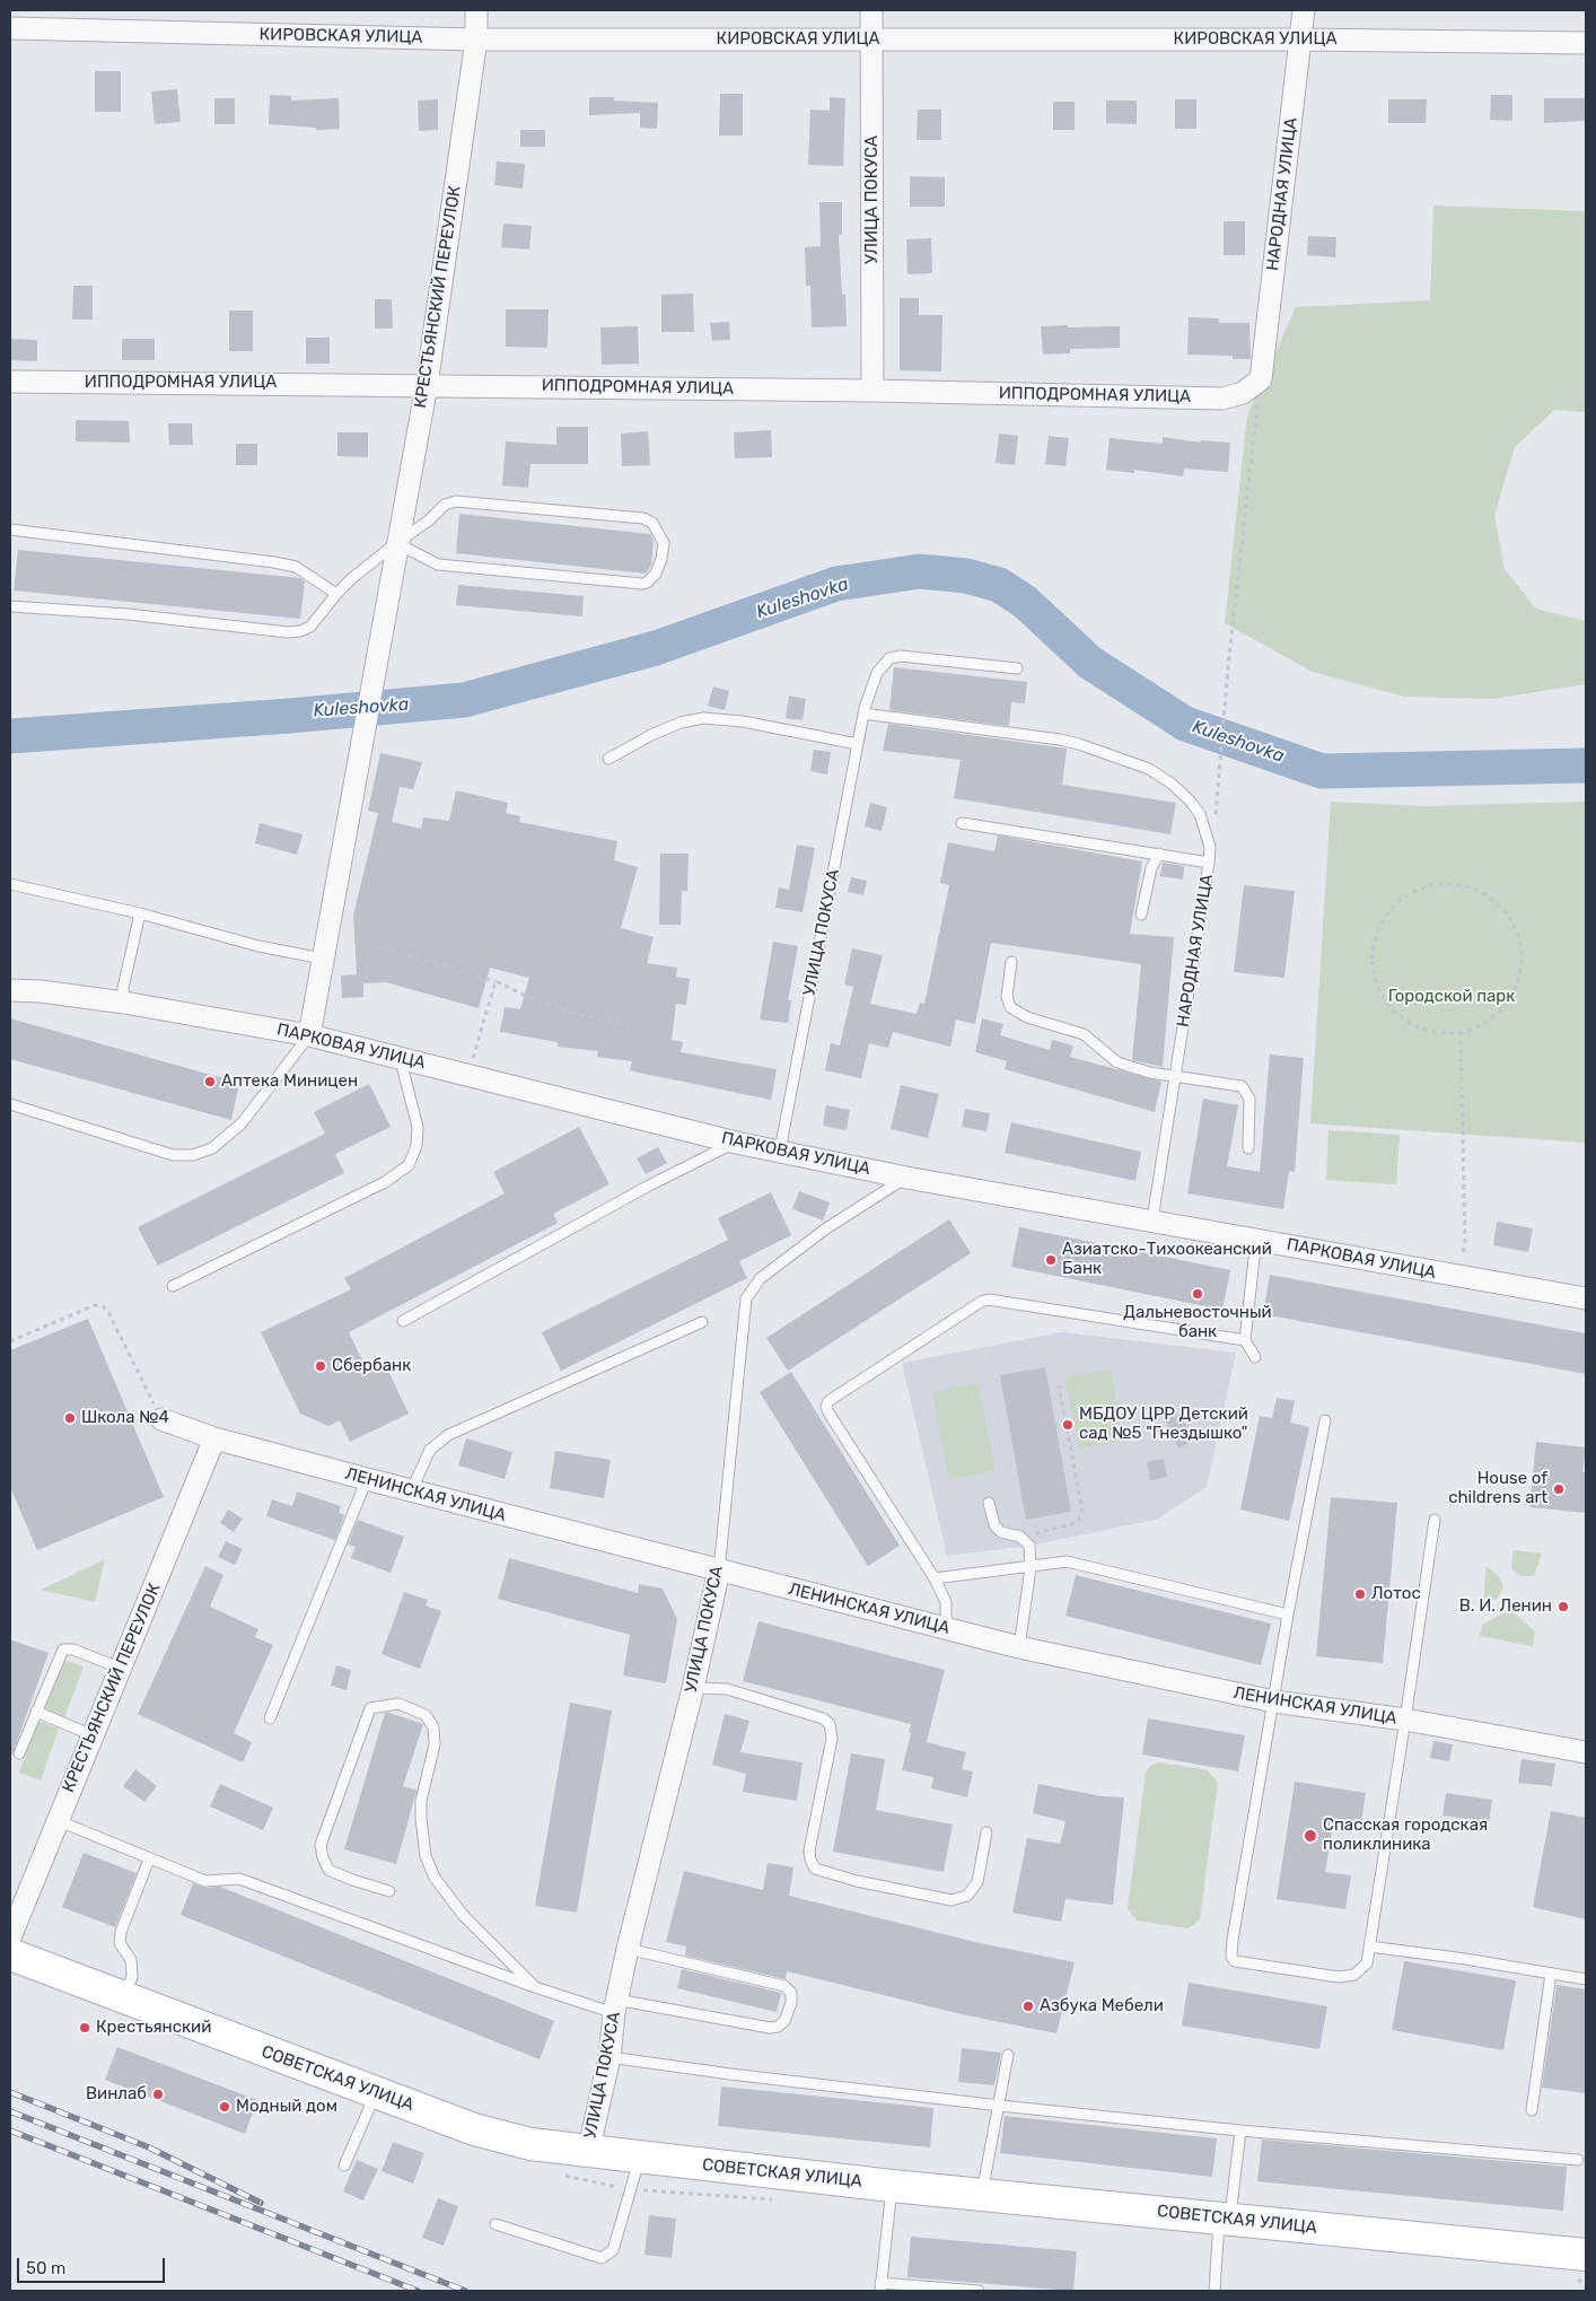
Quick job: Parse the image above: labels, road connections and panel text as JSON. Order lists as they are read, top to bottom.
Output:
{
  "streets": {
    "main road": ["СОВЕТСКАЯ УЛИЦА"],
    "street": [
      "КИРОВСКАЯ УЛИЦА",
      "НАРОДНАЯ УЛИЦА",
      "УЛИЦА ПОКУСА",
      "КРЕСТЬЯНСКИЙ ПЕРЕУЛОК",
      "ИППОДРОМНАЯ УЛИЦА",
      "ПАРКОВАЯ УЛИЦА",
      "ЛЕНИНСКАЯ УЛИЦА"
    ]
  },
  "crossings": [
    ["КИРОВСКАЯ УЛИЦА", "НАРОДНАЯ УЛИЦА"],
    ["КИРОВСКАЯ УЛИЦА", "УЛИЦА ПОКУСА"],
    ["КИРОВСКАЯ УЛИЦА", "КРЕСТЬЯНСКИЙ ПЕРЕУЛОК"],
    ["НАРОДНАЯ УЛИЦА", "ИППОДРОМНАЯ УЛИЦА"],
    ["НАРОДНАЯ УЛИЦА", "ПАРКОВАЯ УЛИЦА"],
    ["УЛИЦА ПОКУСА", "ИППОДРОМНАЯ УЛИЦА"],
    ["УЛИЦА ПОКУСА", "ПАРКОВАЯ УЛИЦА"],
    ["УЛИЦА ПОКУСА", "ЛЕНИНСКАЯ УЛИЦА"],
    ["УЛИЦА ПОКУСА", "СОВЕТСКАЯ УЛИЦА"],
    ["КРЕСТЬЯНСКИЙ ПЕРЕУЛОК", "ИППОДРОМНАЯ УЛИЦА"],
    ["КРЕСТЬЯНСКИЙ ПЕРЕУЛОК", "ПАРКОВАЯ УЛИЦА"],
    ["КРЕСТЬЯНСКИЙ ПЕРЕУЛОК", "ЛЕНИНСКАЯ УЛИЦА"]
  ],
  "water": ["Kuleshovka"],
  "parks": ["Городской парк"],
  "places": [
    "Аптека Миницен",
    "Азиатско-Тихоокеанский Банк",
    "Дальневосточный банк",
    "Сбербанк",
    "Школа №4",
    "МБДОУ ЦРР Детский сад №5 \"Гнездышко\"",
    "House of childrens art",
    "Лотос",
    "В. И. Ленин",
    "Спасская городская поликлиника",
    "Азбука Мебели",
    "Крестьянский",
    "Винлаб",
    "Модный дом"
  ],
  "scale_bar": "50 m"
}
